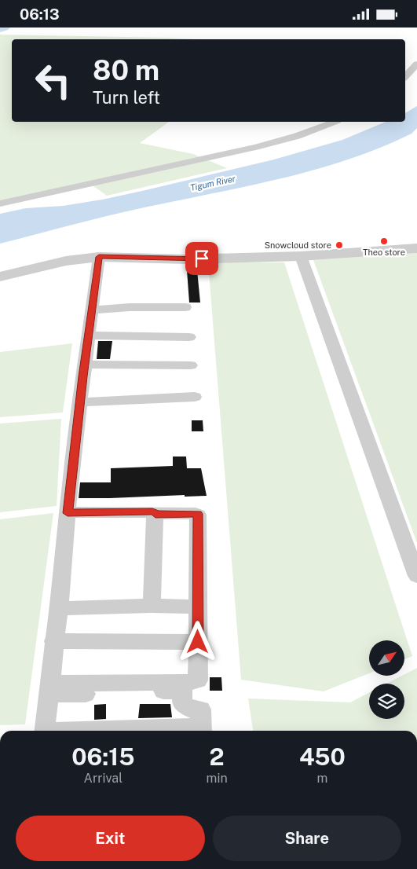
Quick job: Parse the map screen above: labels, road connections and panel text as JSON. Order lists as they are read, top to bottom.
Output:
{
  "water": ["Tigum River"],
  "places": ["Theo store", "Snowcloud store"],
  "north": "top right",
  "page": {
    "status": "06:13",
    "turn": ["80 m", "Turn left"],
    "eta": [
      "06:15",
      "Arrival",
      "2",
      "min",
      "450",
      "m"
    ],
    "buttons": ["Exit", "Share"]
  }
}
